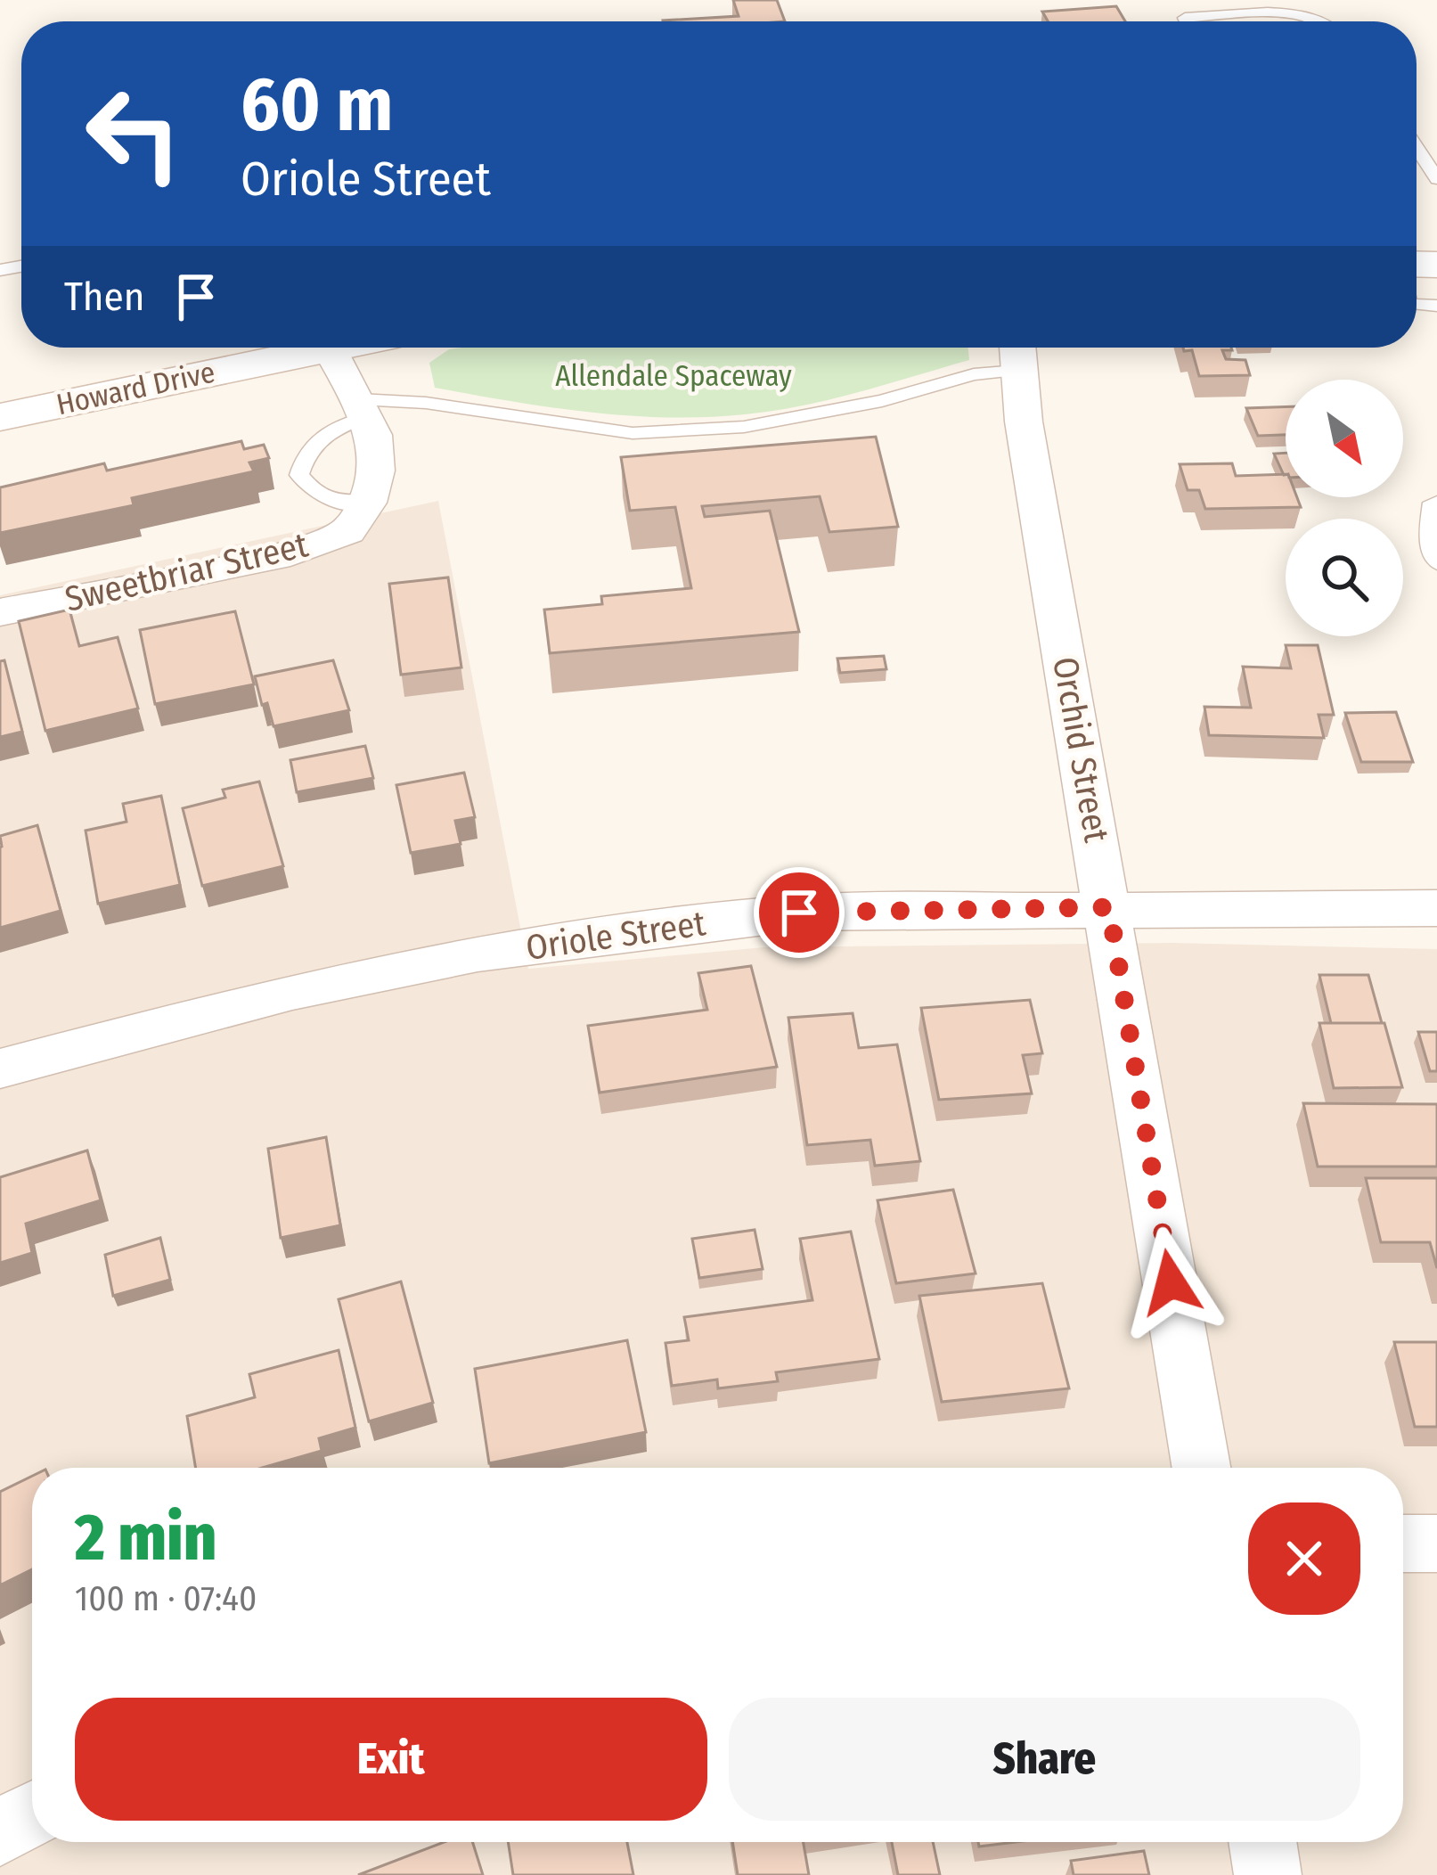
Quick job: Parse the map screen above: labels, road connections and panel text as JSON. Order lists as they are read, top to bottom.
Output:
{
  "streets": {
    "main road": ["Howard Drive"],
    "street": ["Sweetbriar Street", "Orchid Street", "Oriole Street"]
  },
  "crossings": [
    ["Orchid Street", "Oriole Street"]
  ],
  "parks": ["Allendale Spaceway"],
  "north": "bottom right",
  "page": {
    "turn": ["60 m", "Oriole Street"],
    "then": "Then",
    "heading": ["2 min", "100 m · 07:40"],
    "buttons": ["Exit", "Share"]
  }
}
